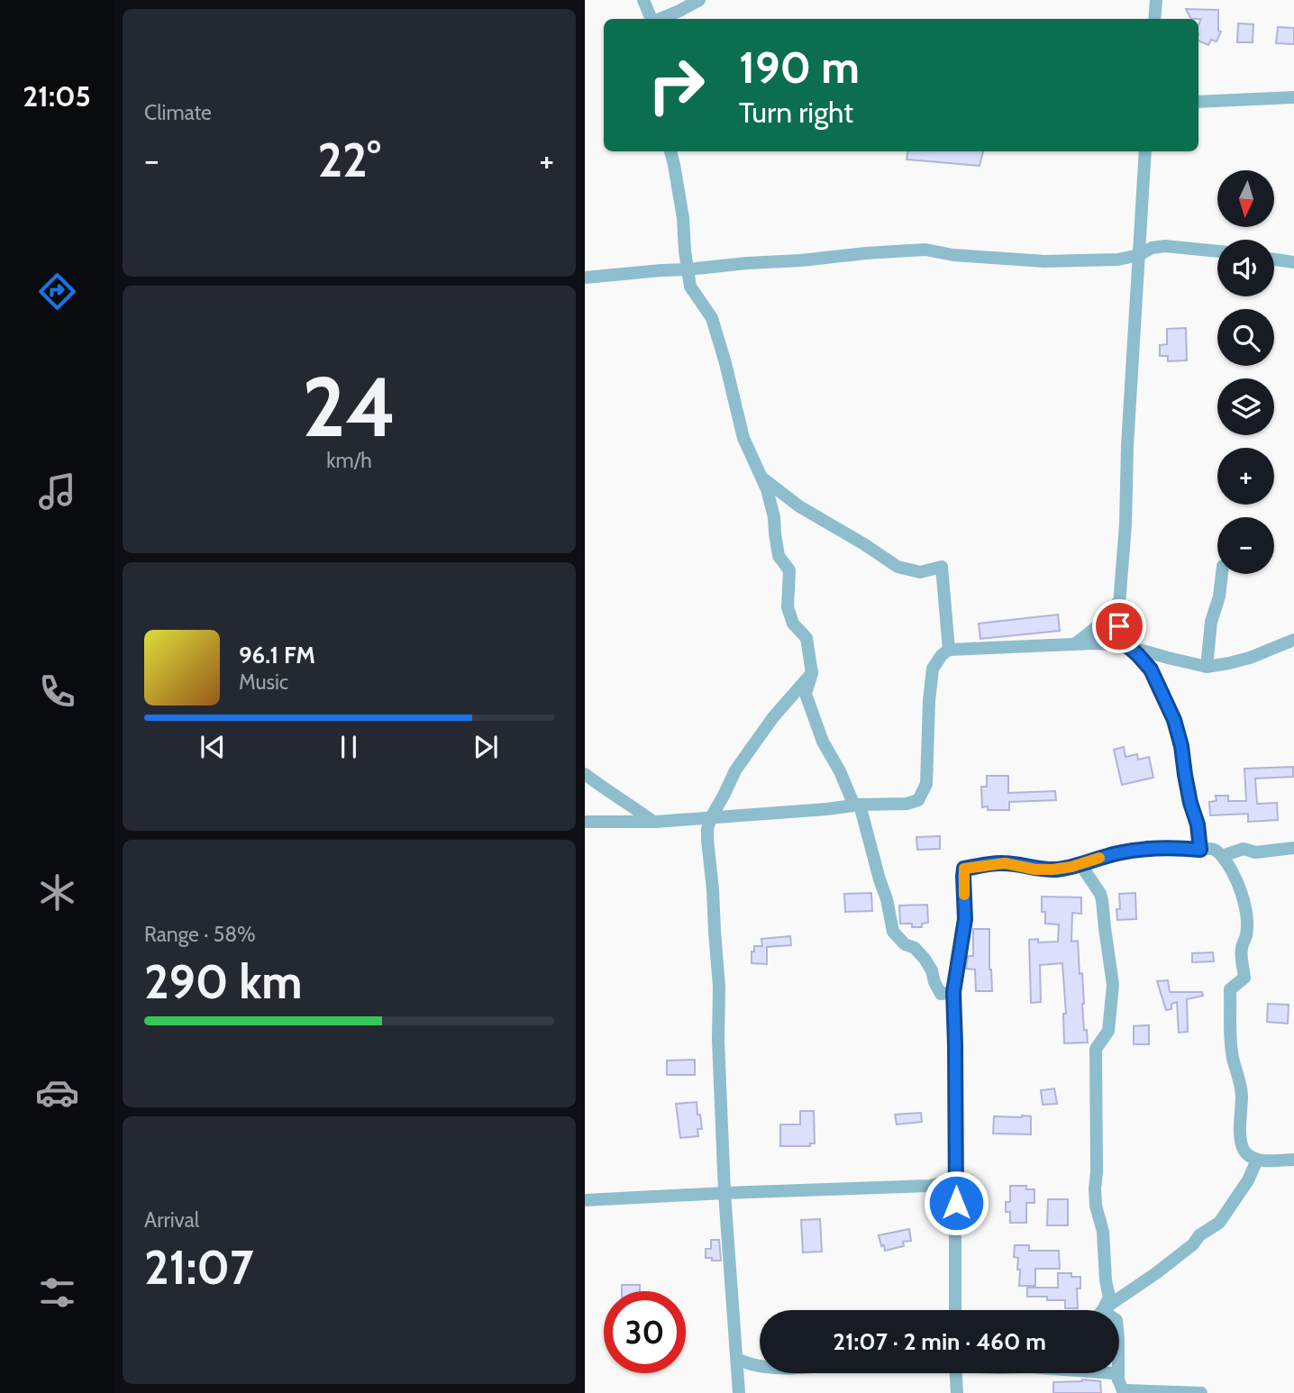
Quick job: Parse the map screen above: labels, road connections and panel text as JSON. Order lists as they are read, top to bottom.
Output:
{
  "north": "bottom",
  "page": {
    "tabs": "21:05",
    "tile": [
      "Climate",
      ["24", "km/h"],
      ["Range · 58%", "290 km"],
      ["Arrival", "21:07"]
    ],
    "turn": ["190 m", "Turn right"],
    "heat": ["−", "22°", "+"],
    "map_buttons": ["+", "−"],
    "song": ["96.1 FM", "Music"],
    "limit": "30",
    "trip": "21:07 · 2 min · 460 m"
  }
}
